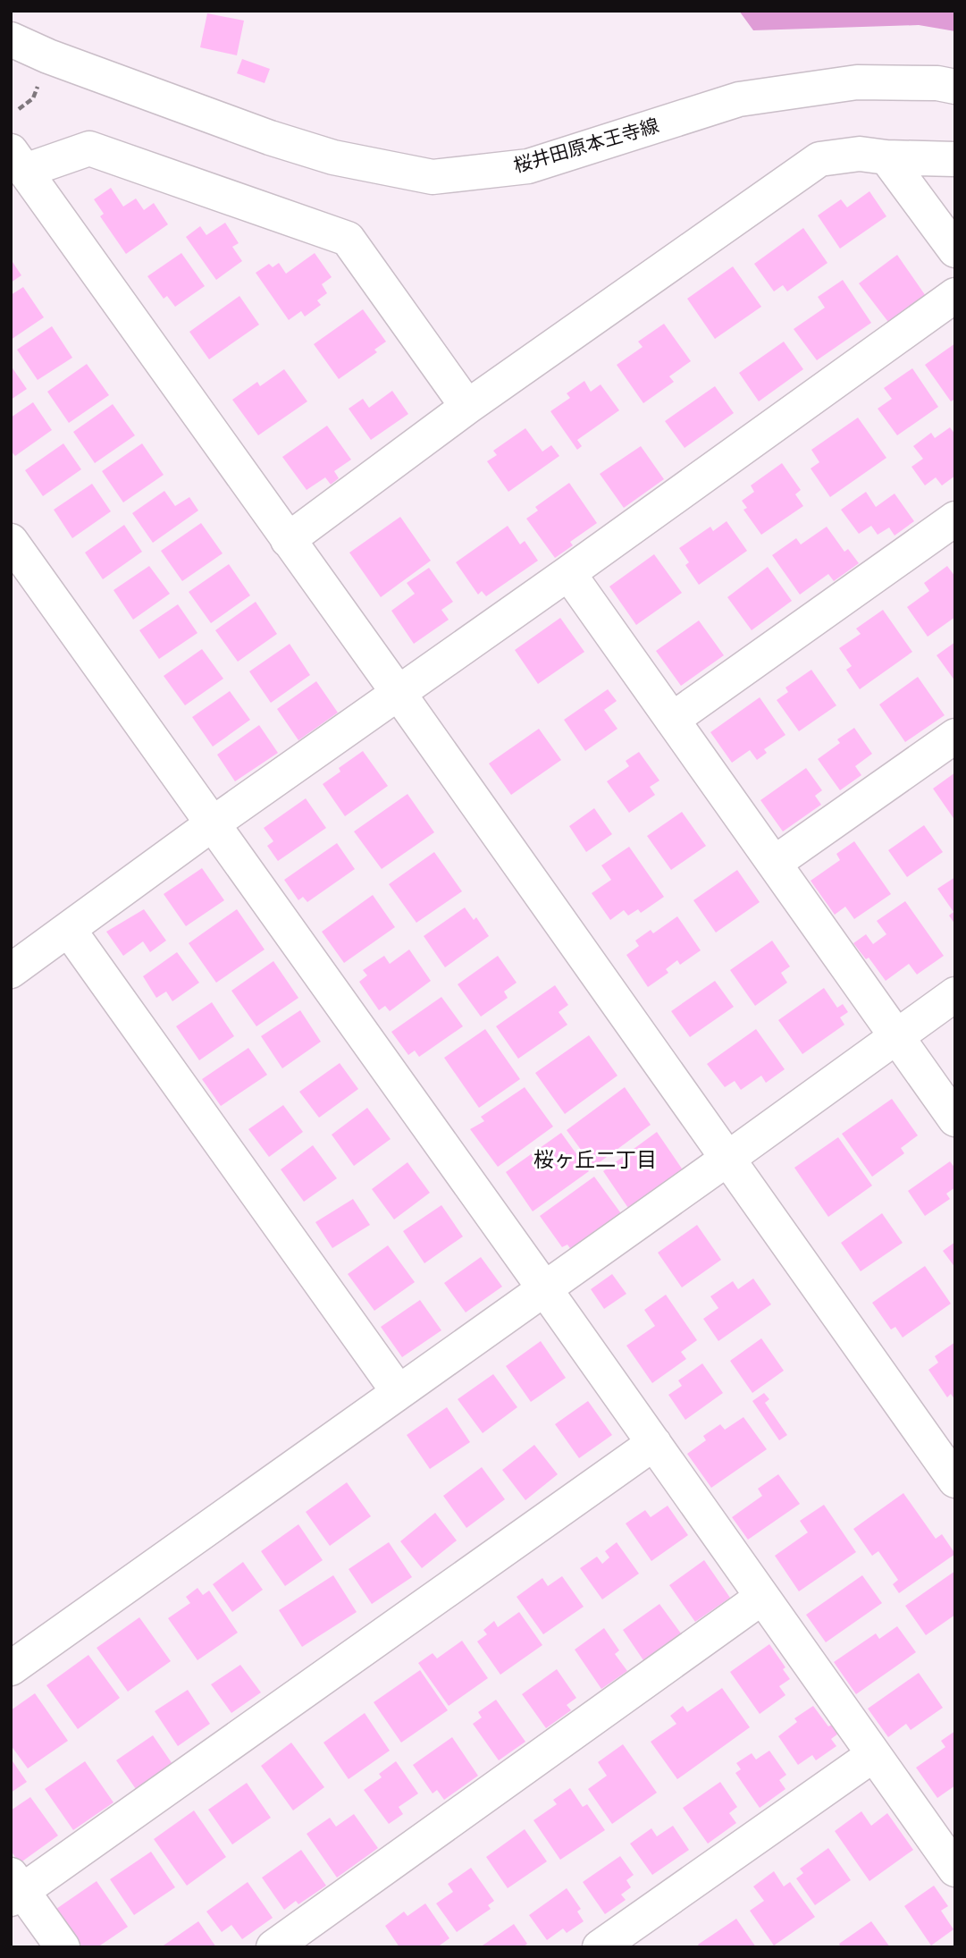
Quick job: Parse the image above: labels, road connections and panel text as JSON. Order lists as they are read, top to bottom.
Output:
{
  "streets": {
    "street": ["桜井田原本王寺線"]
  },
  "districts": ["桜ヶ丘二丁目"]
}
